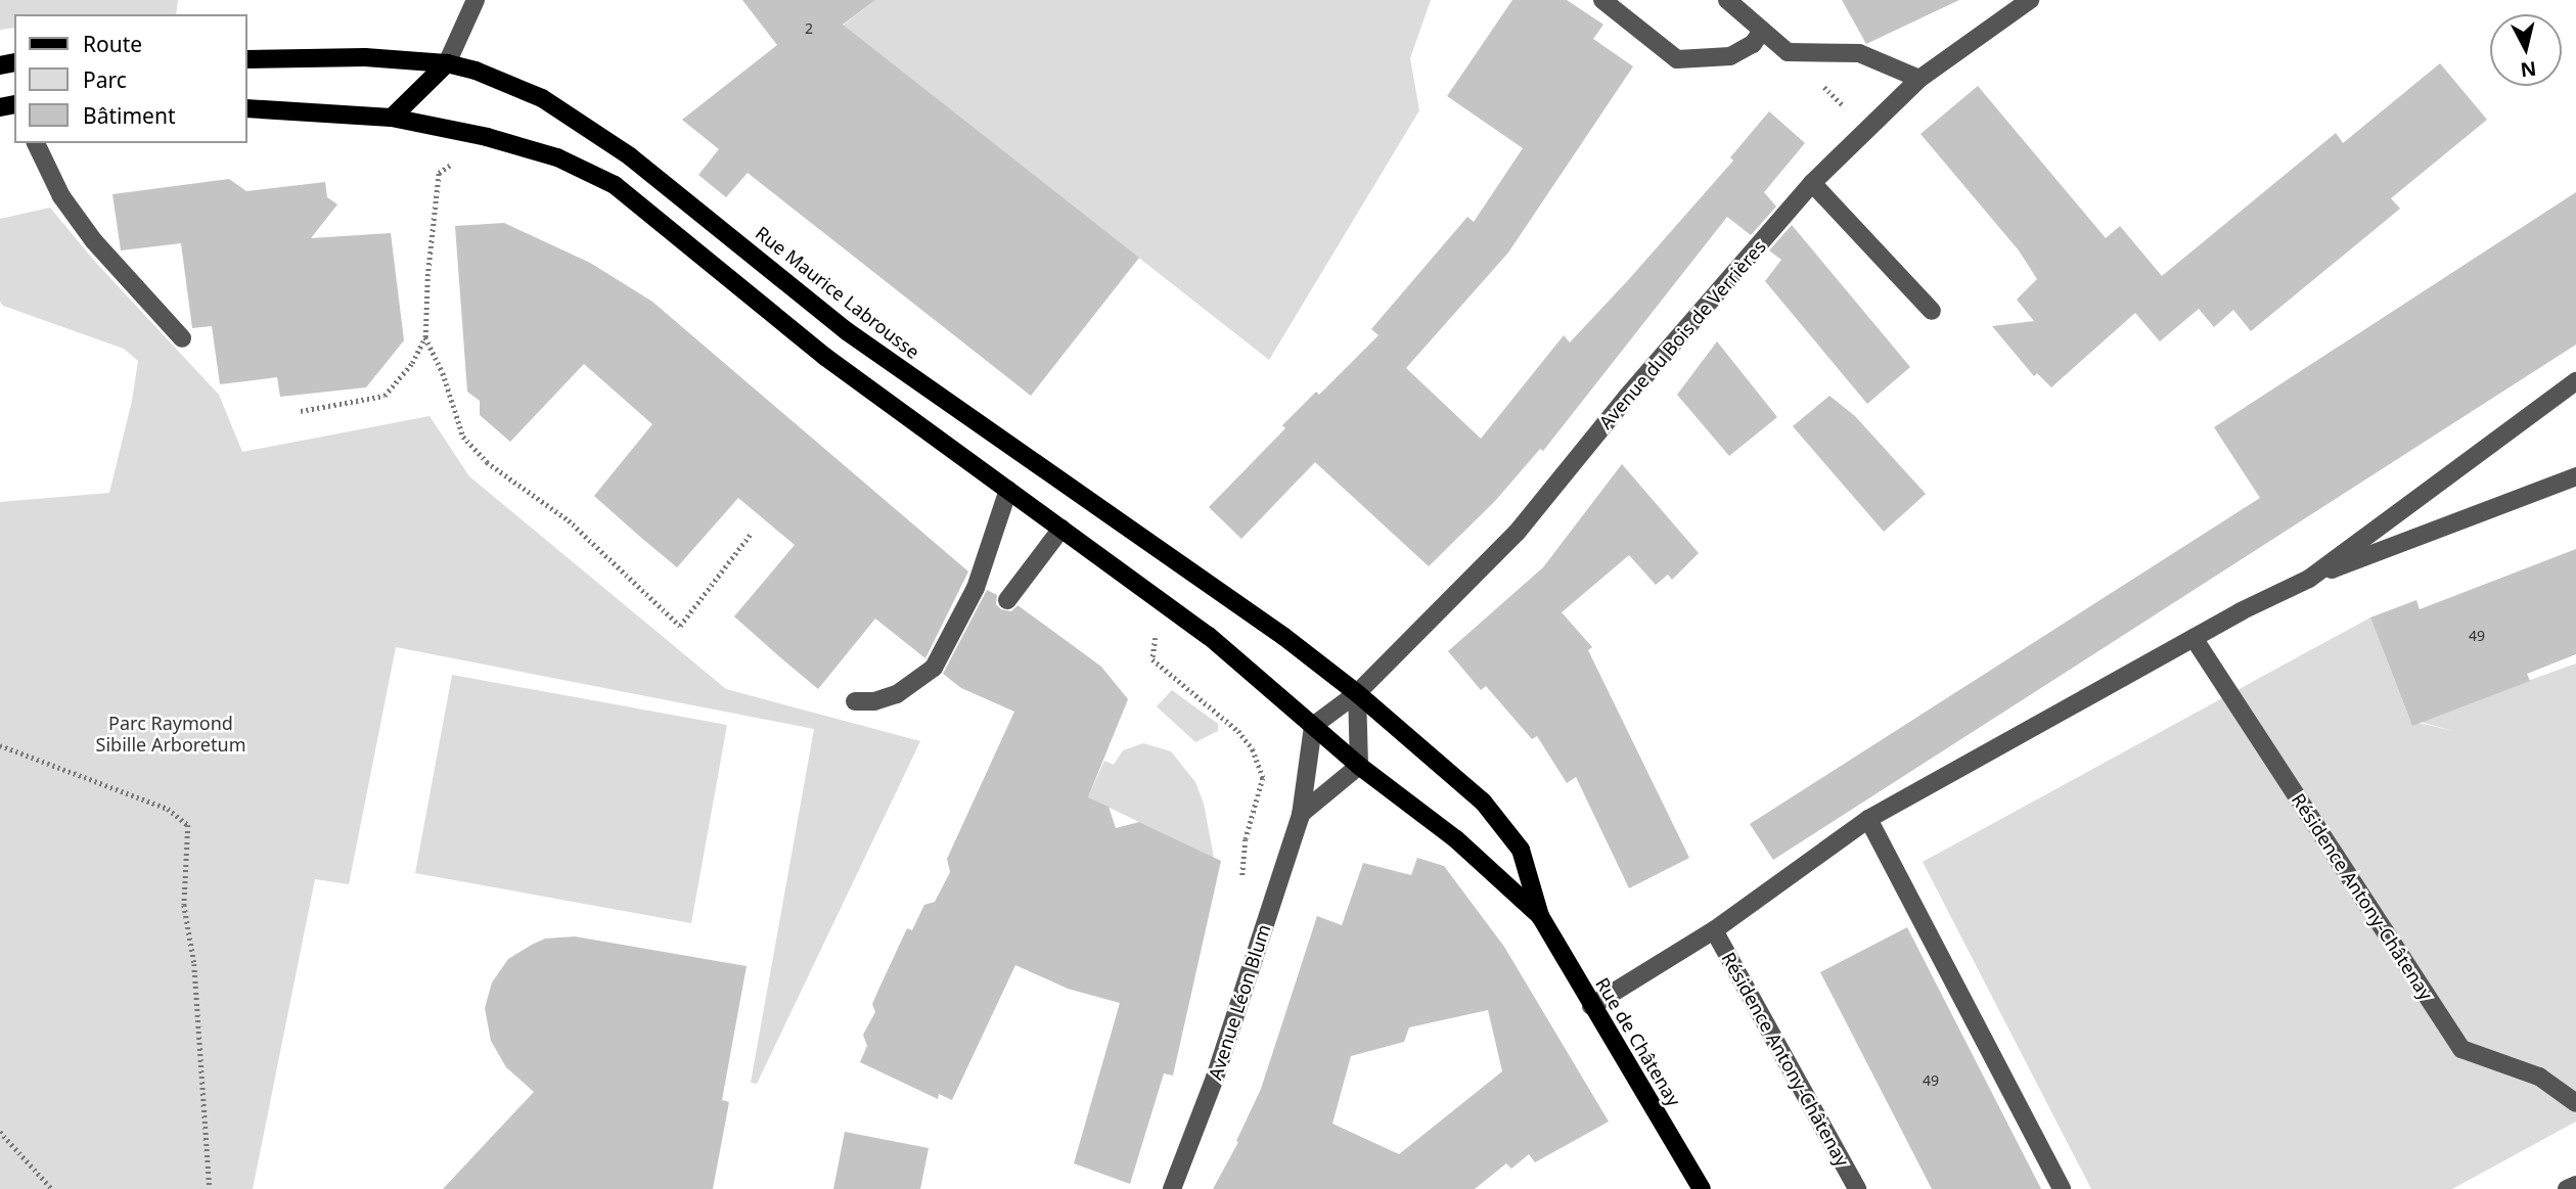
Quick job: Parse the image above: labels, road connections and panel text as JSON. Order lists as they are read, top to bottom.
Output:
{
  "streets": {
    "main road": ["Rue Maurice Labrousse", "Rue de Châtenay"],
    "street": ["Avenue du Bois de Verrières", "Résidence Antony-Châtenay", "Avenue Léon Blum"]
  },
  "crossings": [
    ["Rue Maurice Labrousse", "Avenue du Bois de Verrières"],
    ["Rue Maurice Labrousse", "Rue de Châtenay"],
    ["Avenue du Bois de Verrières", "Avenue Léon Blum"],
    ["Avenue du Bois de Verrières", "Rue de Châtenay"],
    ["Résidence Antony-Châtenay", "Rue de Châtenay"],
    ["Avenue Léon Blum", "Rue de Châtenay"]
  ],
  "parks": ["Parc Raymond Sibille Arboretum"],
  "house_numbers": ["2", "49", "49"],
  "legend": ["Route", "Parc", "Bâtiment"],
  "north": "bottom"
}
